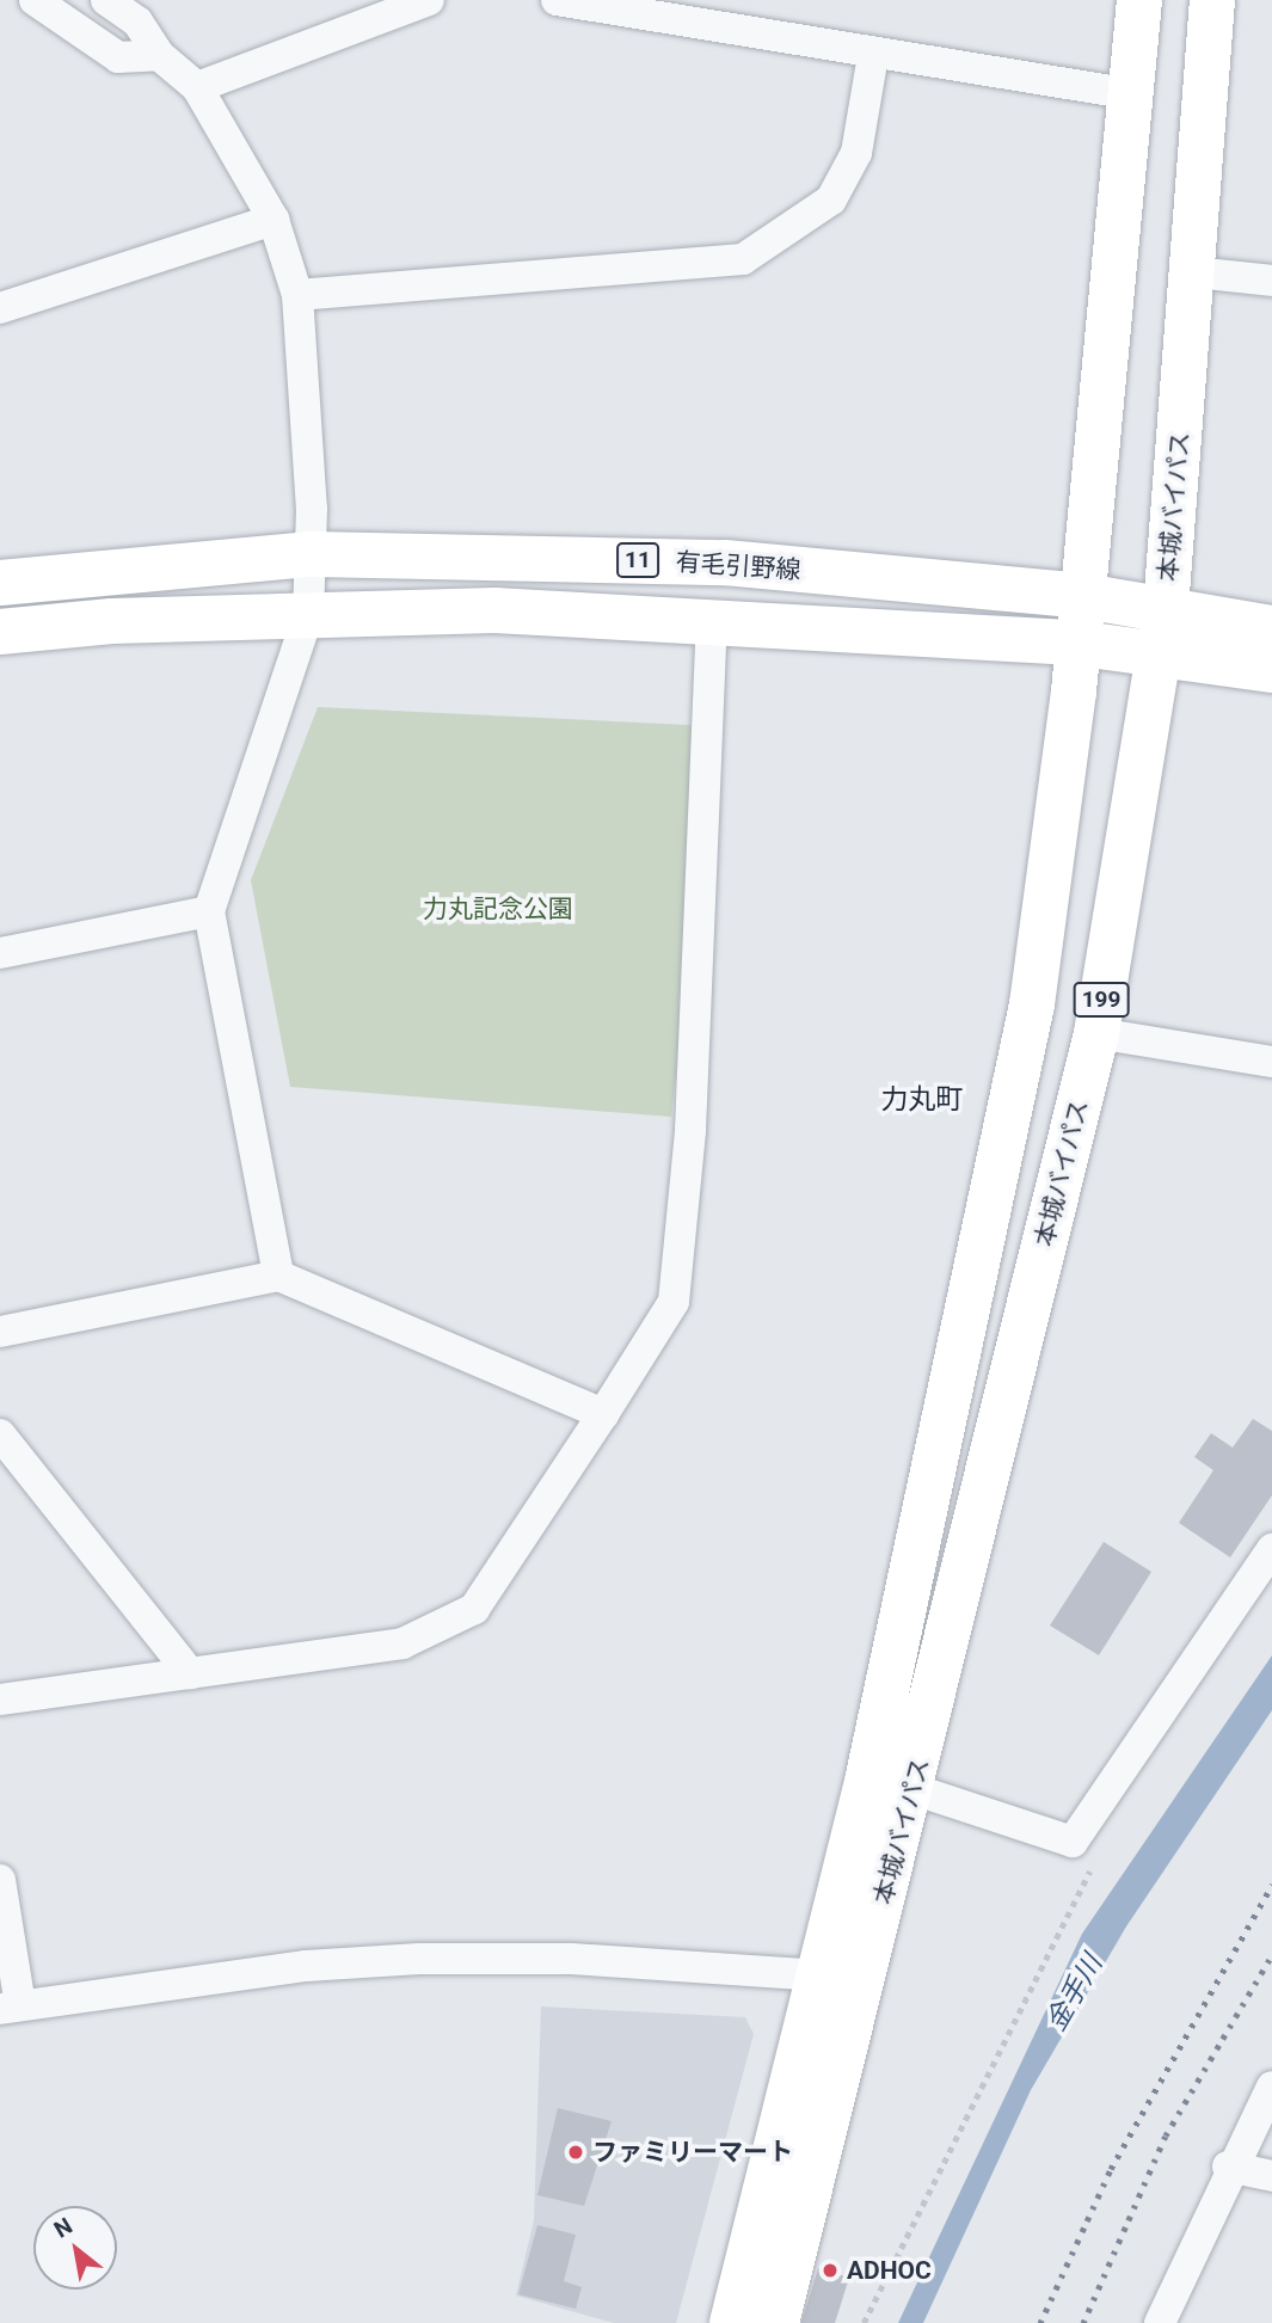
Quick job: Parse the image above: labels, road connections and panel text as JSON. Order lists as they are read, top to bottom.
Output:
{
  "streets": {
    "main road": [
      "本城バイパス",
      "11",
      "有毛引野線",
      "199"
    ]
  },
  "crossings": [
    ["本城バイパス", "有毛引野線"]
  ],
  "districts": ["力丸町"],
  "water": ["金手川"],
  "parks": ["力丸記念公園"],
  "places": ["ファミリーマート", "ADHOC"],
  "north": "top left"
}
